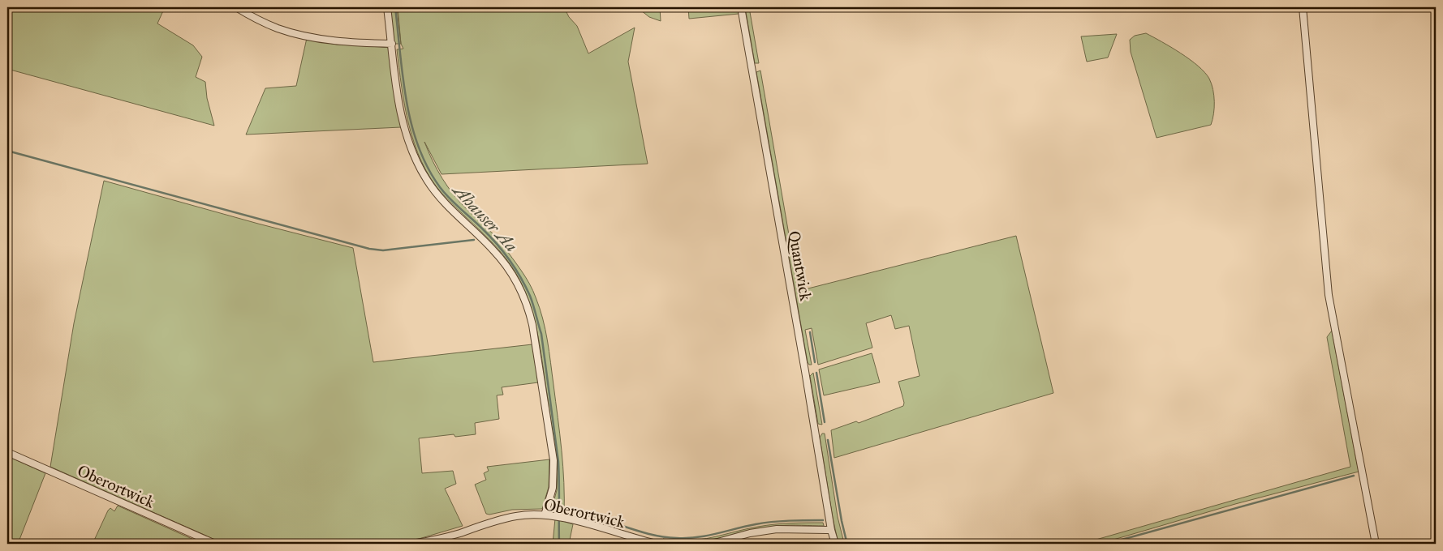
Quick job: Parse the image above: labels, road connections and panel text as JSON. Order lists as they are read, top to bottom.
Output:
{
  "streets": {
    "street": ["Quantwick", "Oberortwick"]
  },
  "water": ["Ahauser Aa"]
}
